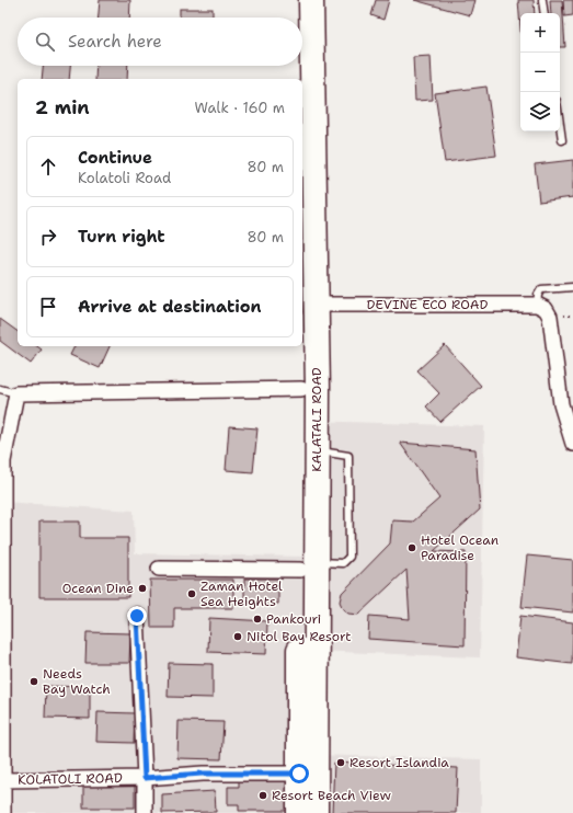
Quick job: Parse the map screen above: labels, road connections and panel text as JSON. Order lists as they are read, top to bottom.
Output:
{
  "streets": {
    "highway": ["KALATALI ROAD"],
    "street": ["DEVINE ECO ROAD", "KOLATOLI ROAD"]
  },
  "crossings": [
    ["DEVINE ECO ROAD", "KALATALI ROAD"],
    ["KALATALI ROAD", "KOLATOLI ROAD"]
  ],
  "places": [
    "Hotel Ocean Paradise",
    "Ocean Dine",
    "Zaman Hotel Sea Heights",
    "Pankouri",
    "Nitol Bay Resort",
    "Needs Bay Watch",
    "Resort Islandia",
    "Resort Beach View"
  ],
  "page": {
    "map_buttons": ["+", "−"],
    "search": "Search here",
    "heading": ["2 min", "Walk · 160 m"],
    "list": [
      ["Continue", "Kolatoli Road", "80 m"],
      ["Turn right", "80 m"],
      "Arrive at destination"
    ]
  }
}
